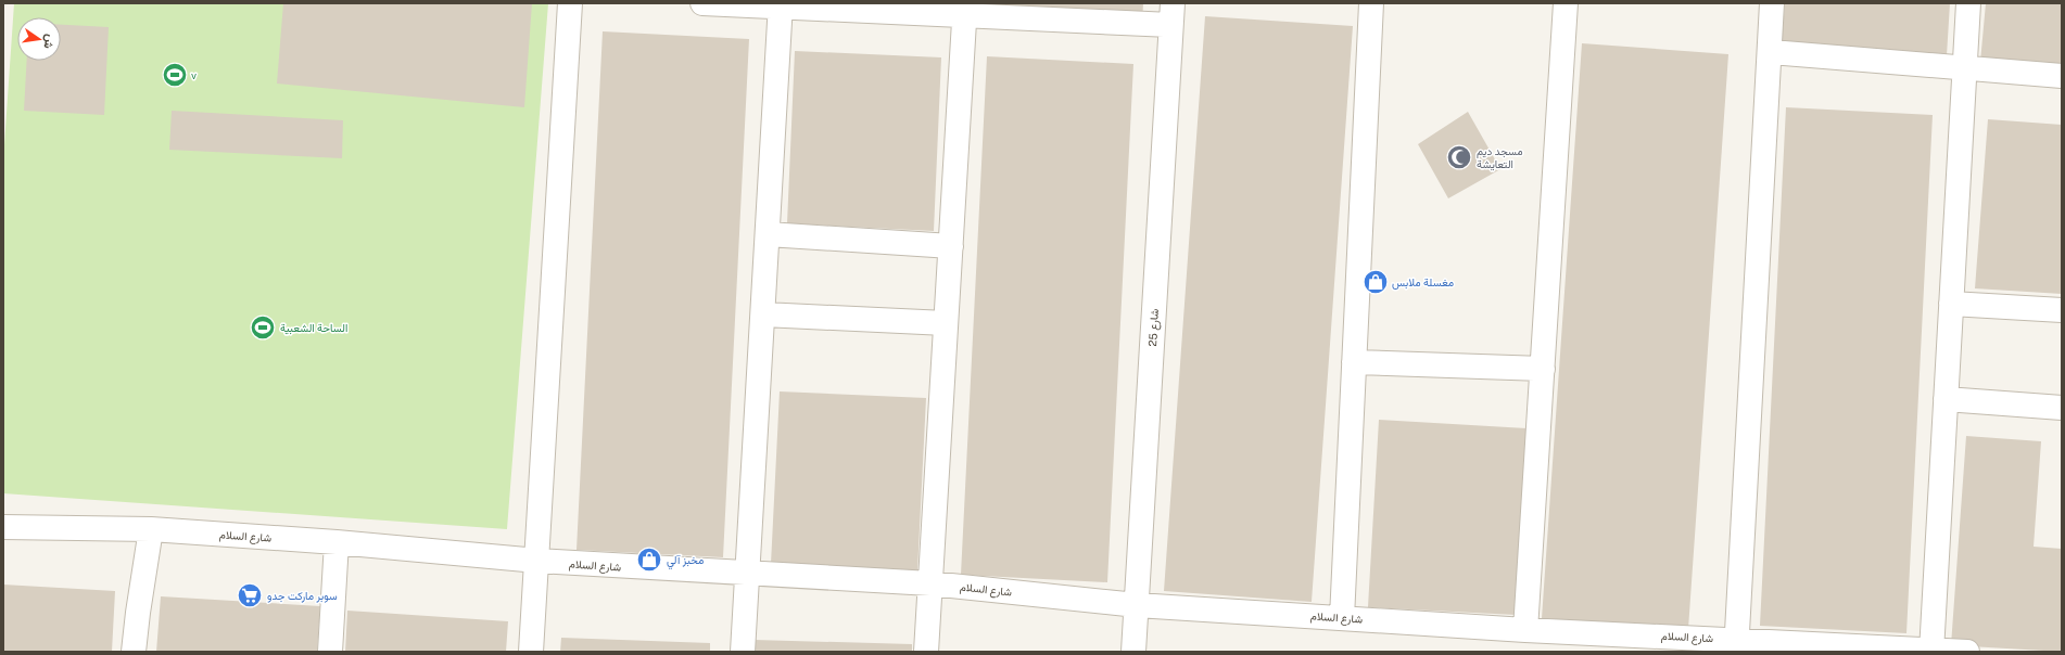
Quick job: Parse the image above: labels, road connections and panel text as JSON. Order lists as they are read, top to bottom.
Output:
{
  "streets": {
    "street": ["شارع 25", "شارع السلام"]
  },
  "crossings": [
    ["شارع 25", "شارع السلام"]
  ],
  "places": {
    "sports": ["v", "الساحة الشعبية"],
    "mosque": ["مسجد ديم التعايشة"],
    "shop": ["مغسلة ملابس", "مخبز آلي"],
    "supermarket": ["سوبر ماركت جدو"]
  },
  "north": "right"
}
